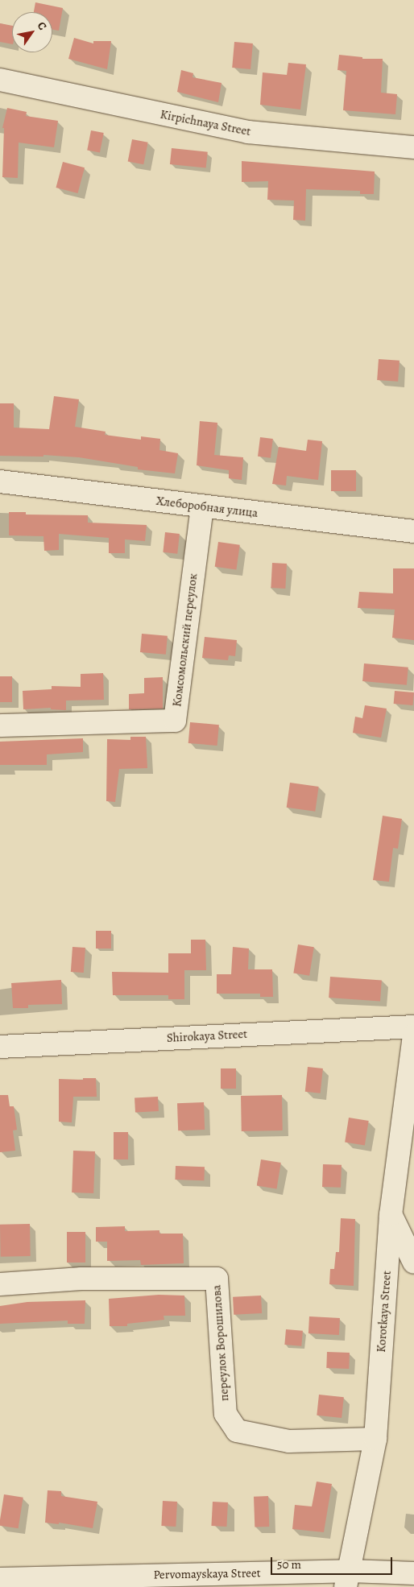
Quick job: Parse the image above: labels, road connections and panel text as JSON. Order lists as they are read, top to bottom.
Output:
{
  "streets": {
    "street": [
      "Kirpichnaya Street",
      "Хлеборобная улица",
      "Комсомольский переулок",
      "Shirokaya Street",
      "Korotkaya Street",
      "переулок Ворошилова",
      "Pervomayskaya Street"
    ]
  },
  "crossings": [
    ["Хлеборобная улица", "Комсомольский переулок"],
    ["Korotkaya Street", "переулок Ворошилова"],
    ["Korotkaya Street", "Pervomayskaya Street"]
  ],
  "scale_bar": "50 m",
  "north": "top right"
}
